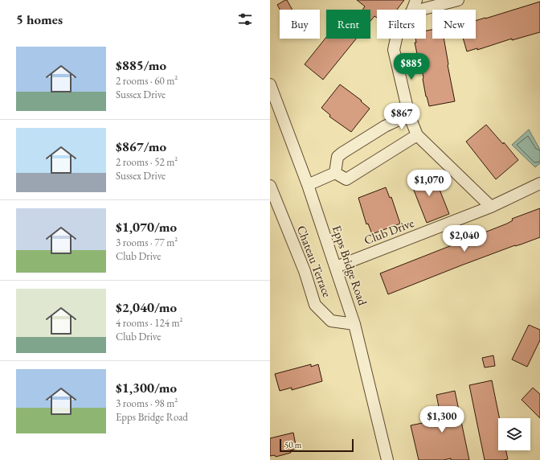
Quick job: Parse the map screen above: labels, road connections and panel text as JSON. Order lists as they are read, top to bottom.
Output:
{
  "streets": {
    "street": ["Club Drive", "Chateau Terrace", "Epps Bridge Road"]
  },
  "crossings": [
    ["Club Drive", "Epps Bridge Road"],
    ["Chateau Terrace", "Epps Bridge Road"]
  ],
  "scale_bar": "50 m",
  "page": {
    "heading": "5 homes",
    "chip": [
      "Buy",
      "Rent",
      "Filters",
      "New"
    ],
    "list": [
      {
        "name": "$885/mo",
        "note": "2 rooms · 60 m² · Sussex Drive"
      },
      {
        "name": "$867/mo",
        "note": "2 rooms · 52 m² · Sussex Drive"
      },
      {
        "name": "$1,070/mo",
        "note": "3 rooms · 77 m² · Club Drive"
      },
      {
        "name": "$2,040/mo",
        "note": "4 rooms · 124 m² · Club Drive"
      },
      {
        "name": "$1,300/mo",
        "note": "3 rooms · 98 m² · Epps Bridge Road"
      }
    ],
    "price": [
      "$885",
      "$867",
      "$1,070",
      "$2,040",
      "$1,300"
    ],
    "scale": "50 m"
  }
}
